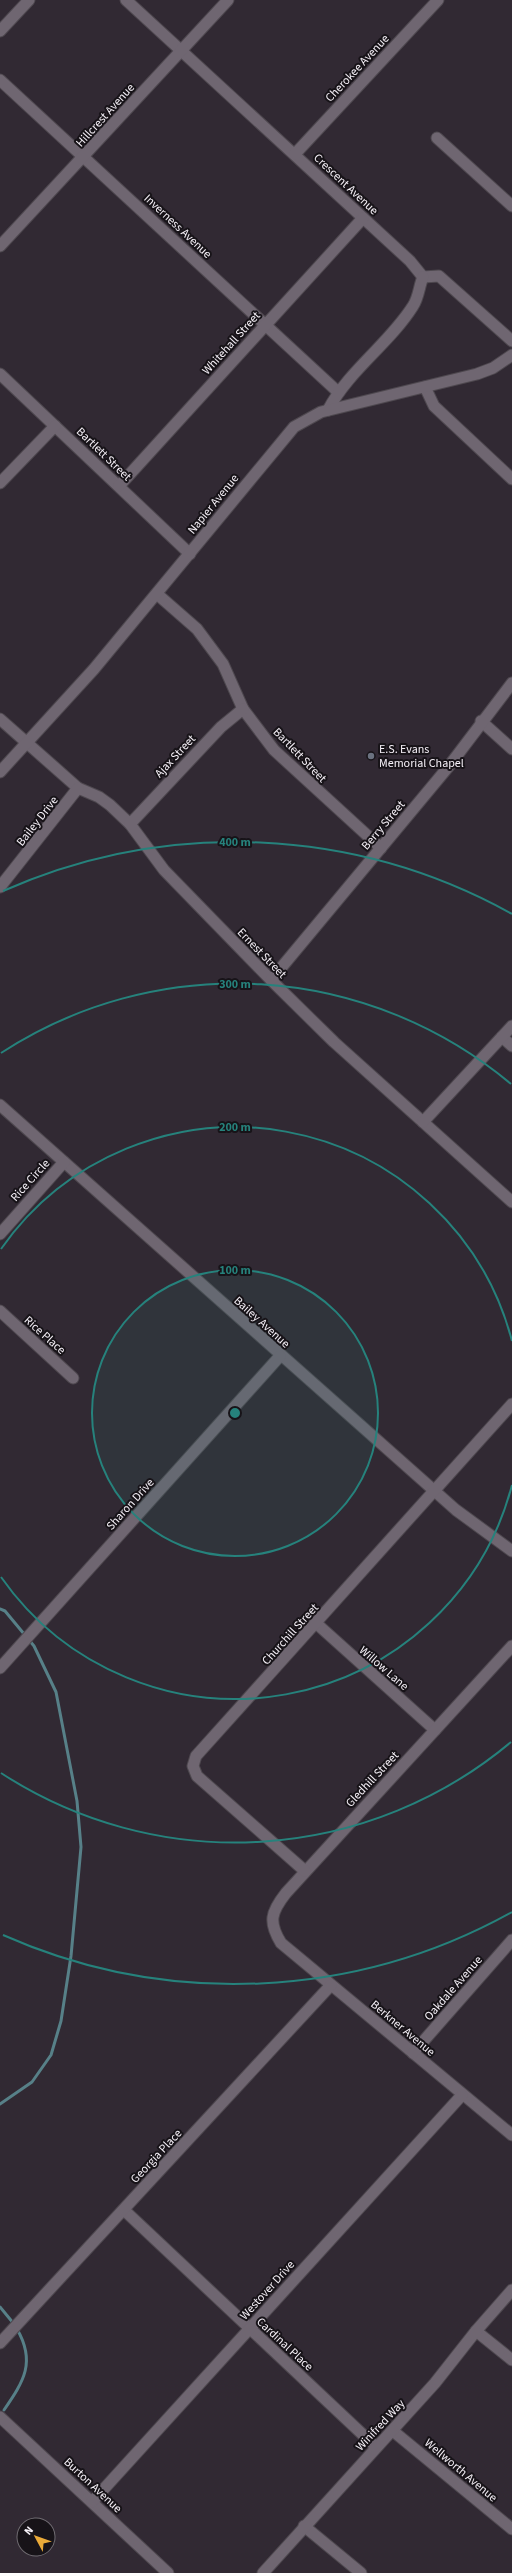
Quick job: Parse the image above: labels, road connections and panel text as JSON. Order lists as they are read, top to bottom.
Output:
{
  "streets": {
    "street": [
      "Cherokee Avenue",
      "Hillcrest Avenue",
      "Crescent Avenue",
      "Inverness Avenue",
      "Whitehall Street",
      "Bartlett Street",
      "Napier Avenue",
      "Ajax Street",
      "Bailey Drive",
      "Berry Street",
      "Ernest Street",
      "Rice Circle",
      "Bailey Avenue",
      "Rice Place",
      "Sharon Drive",
      "Churchill Street",
      "Willow Lane",
      "Gledhill Street",
      "Oakdale Avenue",
      "Berkner Avenue",
      "Georgia Place",
      "Westover Drive",
      "Cardinal Place",
      "Winifred Way",
      "Wellworth Avenue",
      "Burton Avenue"
    ]
  },
  "crossings": [
    ["Cherokee Avenue", "Crescent Avenue"],
    ["Hillcrest Avenue", "Crescent Avenue"],
    ["Hillcrest Avenue", "Inverness Avenue"],
    ["Crescent Avenue", "Whitehall Street"],
    ["Inverness Avenue", "Whitehall Street"],
    ["Whitehall Street", "Bartlett Street"],
    ["Bartlett Street", "Napier Avenue"],
    ["Bartlett Street", "Ajax Street"],
    ["Bartlett Street", "Berry Street"],
    ["Napier Avenue", "Ernest Street"],
    ["Ajax Street", "Ernest Street"],
    ["Bailey Drive", "Ernest Street"],
    ["Berry Street", "Ernest Street"],
    ["Rice Circle", "Bailey Avenue"],
    ["Bailey Avenue", "Sharon Drive"],
    ["Bailey Avenue", "Churchill Street"],
    ["Churchill Street", "Willow Lane"],
    ["Churchill Street", "Gledhill Street"],
    ["Willow Lane", "Gledhill Street"],
    ["Gledhill Street", "Berkner Avenue"],
    ["Oakdale Avenue", "Berkner Avenue"],
    ["Berkner Avenue", "Georgia Place"],
    ["Berkner Avenue", "Westover Drive"],
    ["Georgia Place", "Cardinal Place"],
    ["Westover Drive", "Cardinal Place"],
    ["Westover Drive", "Burton Avenue"],
    ["Cardinal Place", "Winifred Way"],
    ["Winifred Way", "Wellworth Avenue"]
  ],
  "places": ["E.S. Evans Memorial Chapel"],
  "north": "top left",
  "rings": [
    "400 m",
    "300 m",
    "200 m",
    "100 m"
  ]
}
